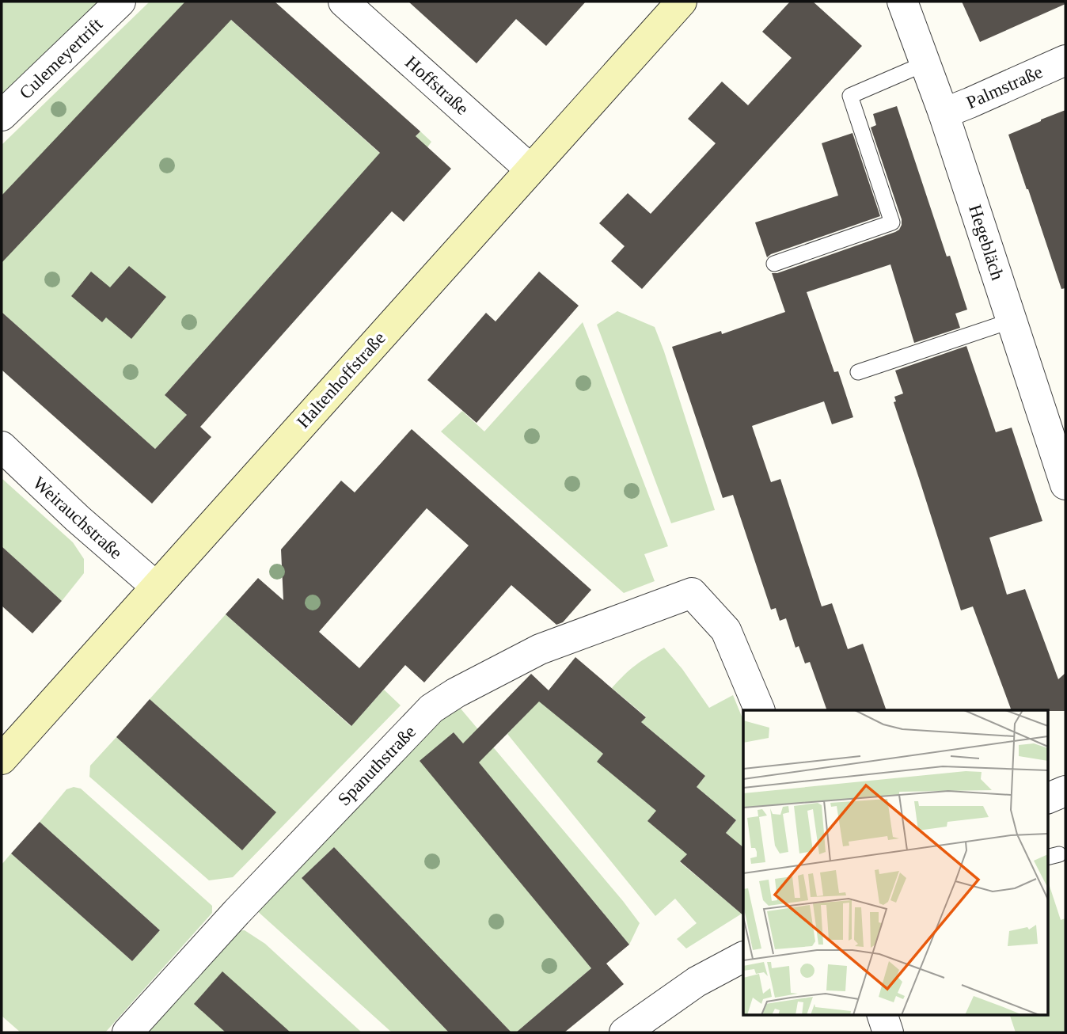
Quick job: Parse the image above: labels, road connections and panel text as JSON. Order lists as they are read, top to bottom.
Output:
{
  "streets": {
    "street": [
      "Culemeyertrift",
      "Hoffstraße",
      "Palmstraße",
      "Hegebläch",
      "Haltenhoffstraße",
      "Weirauchstraße",
      "Spanuthstraße"
    ]
  },
  "crossings": [
    ["Hoffstraße", "Haltenhoffstraße"],
    ["Palmstraße", "Hegebläch"],
    ["Haltenhoffstraße", "Weirauchstraße"]
  ]
}
